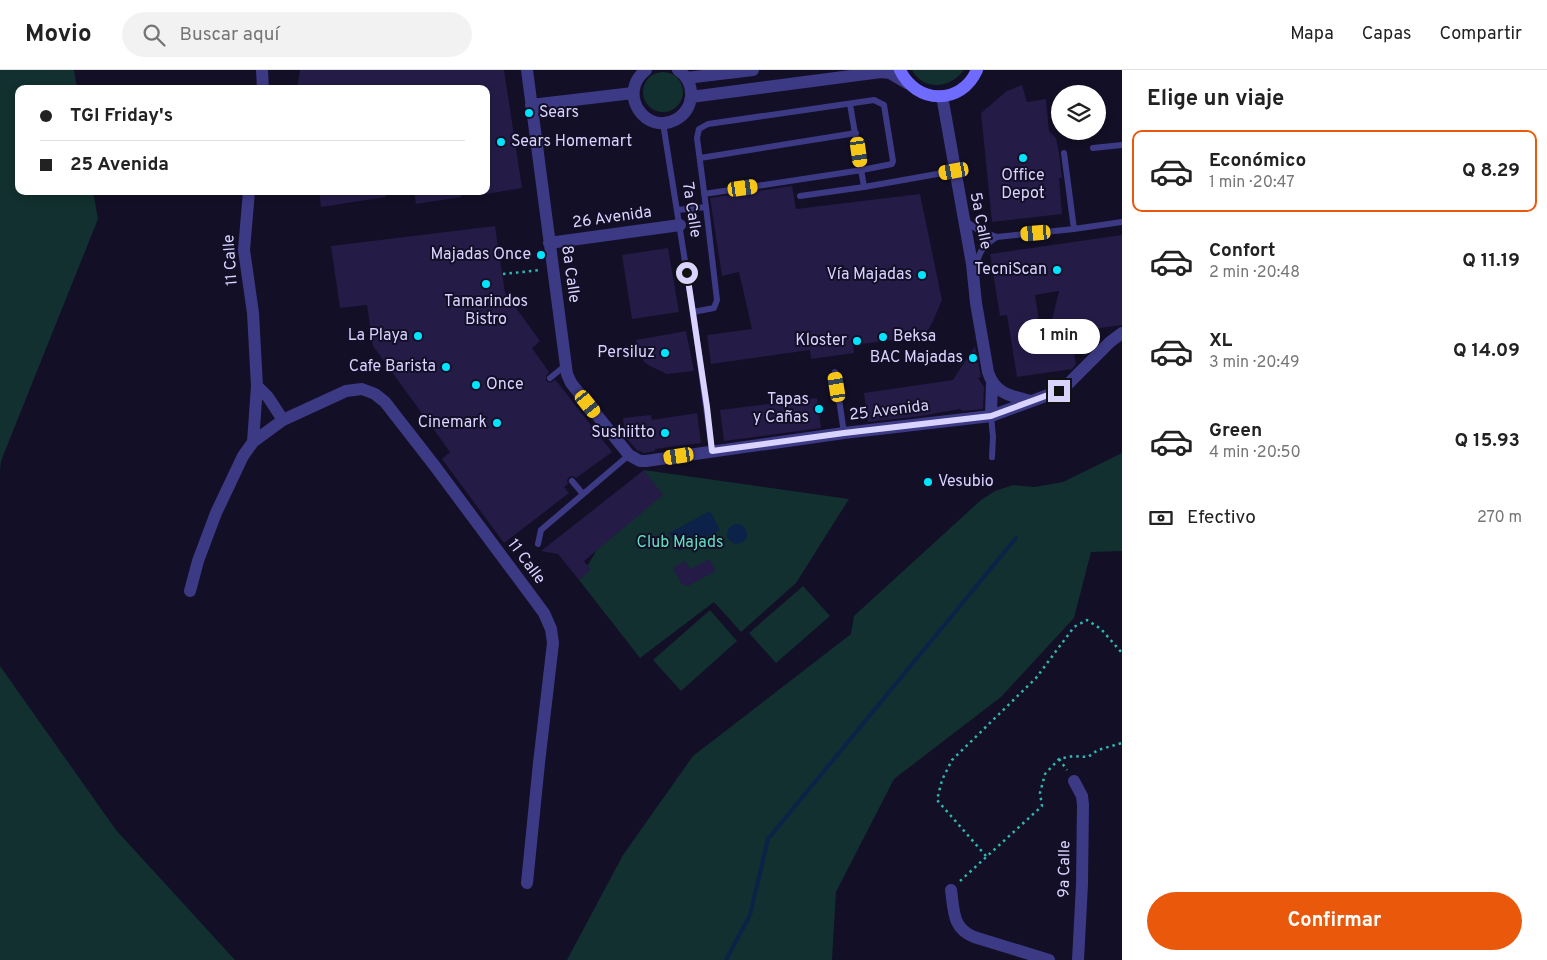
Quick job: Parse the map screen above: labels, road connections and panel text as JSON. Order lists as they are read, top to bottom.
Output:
{
  "streets": {
    "street": [
      "26 Avenida",
      "5a Calle",
      "11 Calle",
      "8a Calle",
      "25 Avenida",
      "9a Calle"
    ],
    "lane": ["7a Calle"]
  },
  "crossings": [
    ["7a Calle", "26 Avenida"],
    ["7a Calle", "25 Avenida"],
    ["26 Avenida", "8a Calle"],
    ["5a Calle", "25 Avenida"],
    ["8a Calle", "25 Avenida"]
  ],
  "parks": ["Club Majads"],
  "places": [
    "Sears",
    "Sears Homemart",
    "Office Depot",
    "Majadas Once",
    "TecniScan",
    "Vía Majadas",
    "Tamarindos Bistro",
    "La Playa",
    "Beksa",
    "Kloster",
    "Persiluz",
    "BAC Majadas",
    "Cafe Barista",
    "Once",
    "Tapas y Cañas",
    "Cinemark",
    "Sushiitto",
    "Vesubio"
  ],
  "page": {
    "header": "Movio",
    "search": "Buscar aquí",
    "nav": ["Mapa", "Capas", "Compartir"],
    "heading": "Elige un viaje",
    "banner": ["TGI Friday's", "25 Avenida"],
    "list": [
      {
        "name": "Económico",
        "note": "1 min · 20:47",
        "value": "Q 8.29"
      },
      {
        "name": "Confort",
        "note": "2 min · 20:48",
        "value": "Q 11.19"
      },
      {
        "name": "XL",
        "note": "3 min · 20:49",
        "value": "Q 14.09"
      },
      {
        "name": "Green",
        "note": "4 min · 20:50",
        "value": "Q 15.93"
      }
    ],
    "bubble": "1 min",
    "pay": ["Efectivo", "270 m"],
    "buttons": "Confirmar"
  }
}
